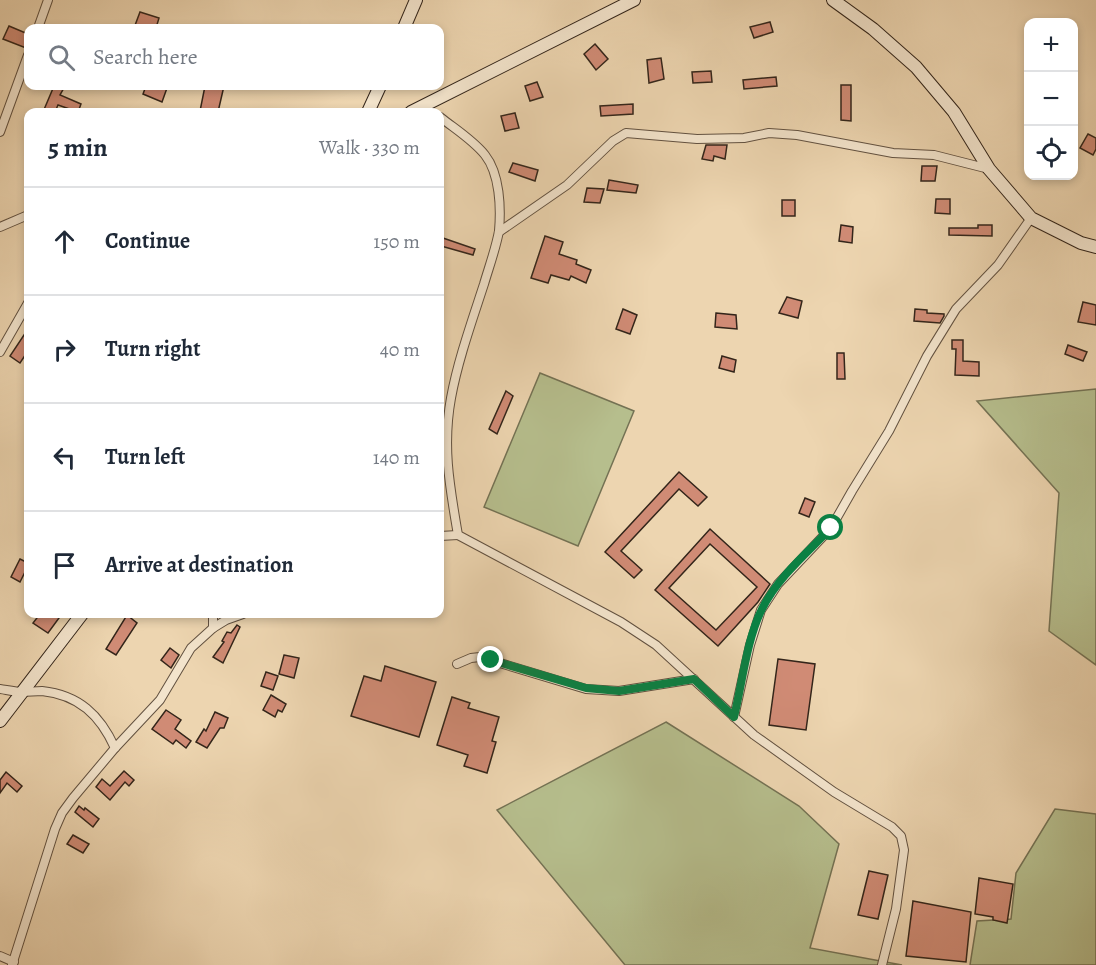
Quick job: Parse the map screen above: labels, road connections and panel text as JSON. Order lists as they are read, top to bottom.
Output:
{
  "page": {
    "map_buttons": ["+", "−"],
    "search": "Search here",
    "heading": ["5 min", "Walk · 330 m"],
    "list": [
      ["Continue", "150 m"],
      ["Turn right", "40 m"],
      ["Turn left", "140 m"],
      "Arrive at destination"
    ]
  }
}
